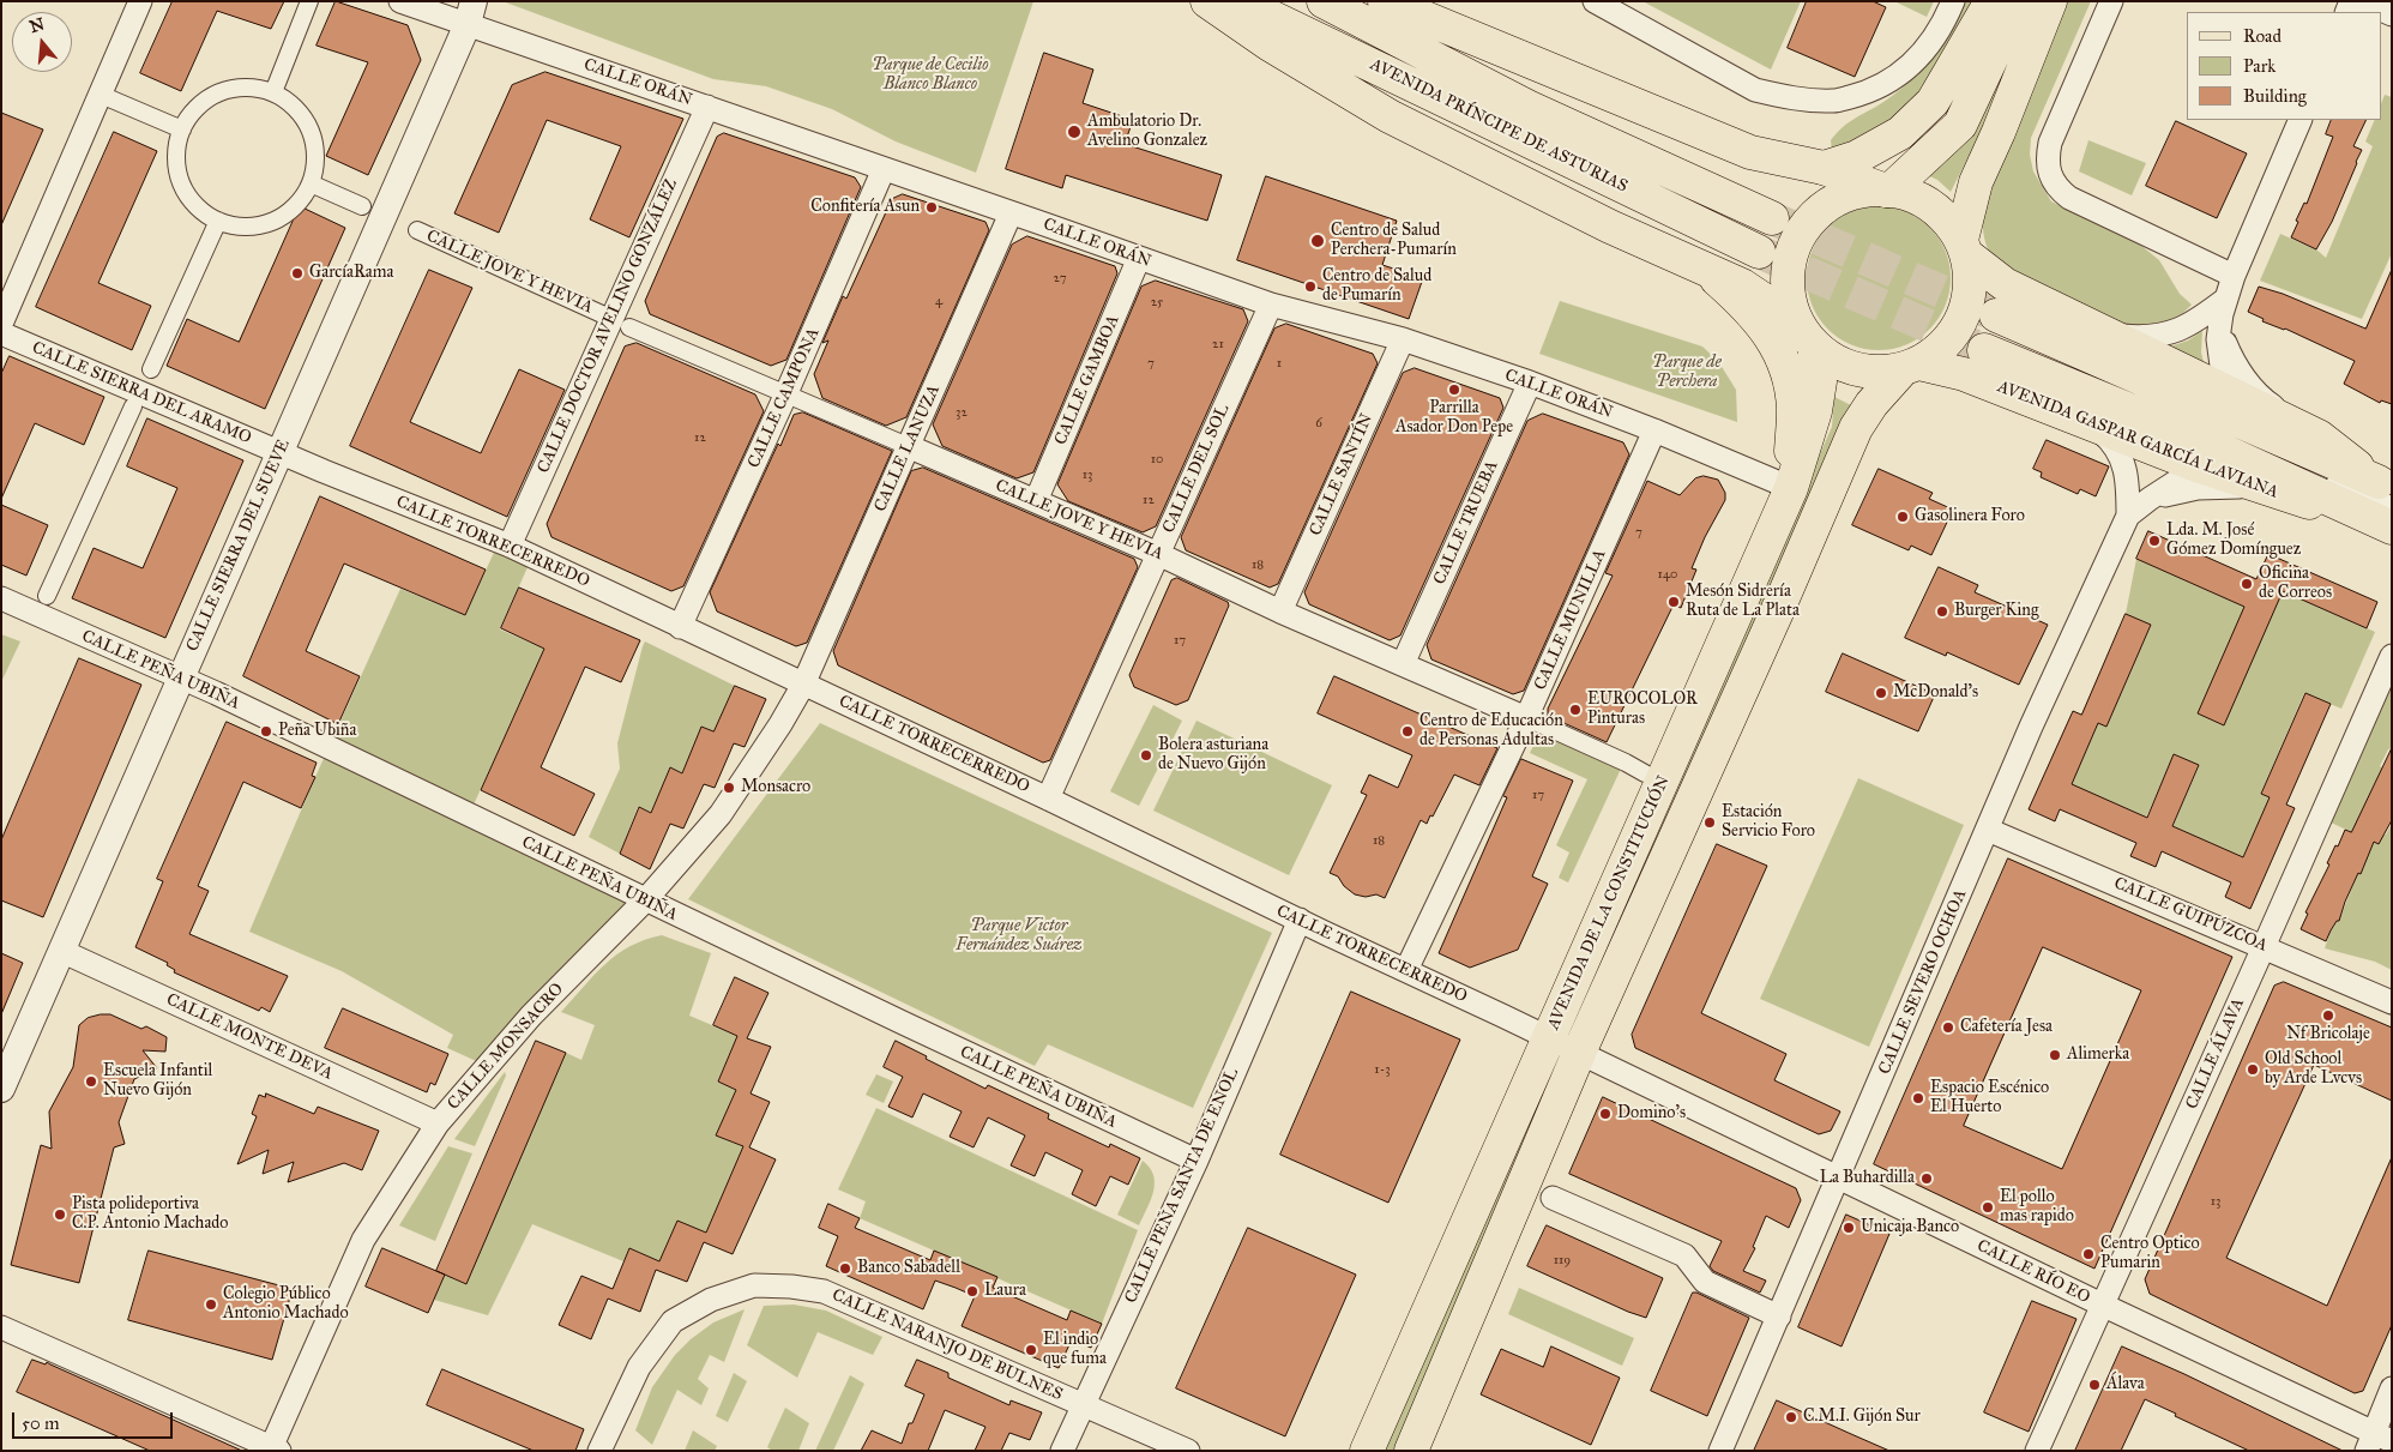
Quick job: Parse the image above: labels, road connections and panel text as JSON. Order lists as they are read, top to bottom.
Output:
{
  "streets": {
    "main road": ["AVENIDA PRÍNCIPE DE ASTURIAS", "AVENIDA GASPAR GARCÍA LAVIANA", "AVENIDA DE LA CONSTITUCIÓN"],
    "street": [
      "CALLE ORÁN",
      "CALLE JOVE Y HEVIA",
      "CALLE DOCTOR AVELINO GONZÁLEZ",
      "CALLE GAMBOA",
      "CALLE SIERRA DEL ARAMO",
      "CALLE CAMPONA",
      "CALLE LANUZA",
      "CALLE DEL SOL",
      "CALLE SANTÍN",
      "CALLE TRUEBA",
      "CALLE TORRECERREDO",
      "CALLE SIERRA DEL SUEVE",
      "CALLE MUNILLA",
      "CALLE PEÑA UBIÑA",
      "CALLE GUIPÚZCOA",
      "CALLE SEVERO OCHOA",
      "CALLE MONTE DEVA",
      "CALLE MONSACRO",
      "CALLE ÁLAVA",
      "CALLE PEÑA SANTA DE ENOL",
      "CALLE RÍO EO",
      "CALLE NARANJO DE BULNES"
    ]
  },
  "crossings": [
    ["CALLE ORÁN", "CALLE DOCTOR AVELINO GONZÁLEZ"],
    ["CALLE ORÁN", "CALLE GAMBOA"],
    ["CALLE ORÁN", "CALLE CAMPONA"],
    ["CALLE ORÁN", "CALLE LANUZA"],
    ["CALLE ORÁN", "CALLE DEL SOL"],
    ["CALLE ORÁN", "CALLE SANTÍN"],
    ["CALLE ORÁN", "CALLE TRUEBA"],
    ["CALLE ORÁN", "CALLE SIERRA DEL SUEVE"],
    ["CALLE ORÁN", "CALLE MUNILLA"],
    ["CALLE ORÁN", "AVENIDA DE LA CONSTITUCIÓN"],
    ["CALLE JOVE Y HEVIA", "CALLE GAMBOA"],
    ["CALLE JOVE Y HEVIA", "CALLE CAMPONA"],
    ["CALLE JOVE Y HEVIA", "CALLE LANUZA"],
    ["CALLE JOVE Y HEVIA", "CALLE DEL SOL"],
    ["CALLE JOVE Y HEVIA", "CALLE SANTÍN"],
    ["CALLE JOVE Y HEVIA", "CALLE TRUEBA"],
    ["CALLE JOVE Y HEVIA", "CALLE MUNILLA"],
    ["CALLE DOCTOR AVELINO GONZÁLEZ", "CALLE TORRECERREDO"],
    ["CALLE SIERRA DEL ARAMO", "CALLE TORRECERREDO"],
    ["CALLE SIERRA DEL ARAMO", "CALLE SIERRA DEL SUEVE"],
    ["CALLE CAMPONA", "CALLE TORRECERREDO"],
    ["AVENIDA GASPAR GARCÍA LAVIANA", "AVENIDA DE LA CONSTITUCIÓN"],
    ["AVENIDA GASPAR GARCÍA LAVIANA", "CALLE SEVERO OCHOA"],
    ["CALLE LANUZA", "CALLE TORRECERREDO"],
    ["CALLE LANUZA", "CALLE MONSACRO"],
    ["CALLE DEL SOL", "CALLE TORRECERREDO"],
    ["CALLE TORRECERREDO", "CALLE SIERRA DEL SUEVE"],
    ["CALLE TORRECERREDO", "CALLE MUNILLA"],
    ["CALLE TORRECERREDO", "AVENIDA DE LA CONSTITUCIÓN"],
    ["CALLE TORRECERREDO", "CALLE MONSACRO"],
    ["CALLE TORRECERREDO", "CALLE PEÑA SANTA DE ENOL"],
    ["CALLE TORRECERREDO", "CALLE RÍO EO"],
    ["CALLE SIERRA DEL SUEVE", "CALLE PEÑA UBIÑA"],
    ["CALLE SIERRA DEL SUEVE", "CALLE MONTE DEVA"],
    ["CALLE PEÑA UBIÑA", "CALLE MONSACRO"],
    ["CALLE PEÑA UBIÑA", "CALLE PEÑA SANTA DE ENOL"],
    ["AVENIDA DE LA CONSTITUCIÓN", "CALLE RÍO EO"],
    ["CALLE GUIPÚZCOA", "CALLE SEVERO OCHOA"],
    ["CALLE GUIPÚZCOA", "CALLE ÁLAVA"],
    ["CALLE SEVERO OCHOA", "CALLE RÍO EO"],
    ["CALLE MONTE DEVA", "CALLE MONSACRO"],
    ["CALLE ÁLAVA", "CALLE RÍO EO"],
    ["CALLE PEÑA SANTA DE ENOL", "CALLE NARANJO DE BULNES"]
  ],
  "parks": ["Parque de Cecilio Blanco Blanco", "Parque de Perchera", "Parque Victor Fernández Suárez"],
  "places": [
    "Ambulatorio Dr. Avelino Gonzalez",
    "Confitería Asun",
    "Centro de Salud Perchera-Pumarín",
    "GarcíaRama",
    "Centro de Salud de Pumarín",
    "Parrilla Asador Don Pepe",
    "Gasolinera Foro",
    "Lda. M. José Gómez Domínguez",
    "Oficina de Correos",
    "Mesón Sidrería Ruta de La Plata",
    "Burger King",
    "McDonald's",
    "EUROCOLOR Pinturas",
    "Peña Ubiña",
    "Centro de Educación de Personas Adultas",
    "Bolera asturiana de Nuevo Gijón",
    "Monsacro",
    "Estación Servicio Foro",
    "Nf Bricolaje",
    "Cafetería Jesa",
    "Alimerka",
    "Old School by Arde Lvcvs",
    "Escuela Infantil Nuevo Gijón",
    "Espacio Escénico El Huerto",
    "Domino's",
    "La Buhardilla",
    "El pollo mas rapido",
    "Pista polideportiva C.P. Antonio Machado",
    "Unicaja Banco",
    "Centro Optico Pumarin",
    "Banco Sabadell",
    "Laura",
    "Colegio Público Antonio Machado",
    "El indio que fuma",
    "Álava",
    "C.M.I. Gijón Sur"
  ],
  "house_numbers": [
    "27",
    "4",
    "25",
    "21",
    "7",
    "1",
    "32",
    "6",
    "12",
    "10",
    "13",
    "12",
    "7",
    "18",
    "140",
    "17",
    "17",
    "18",
    "1-3",
    "13",
    "119"
  ],
  "legend": ["Road", "Park", "Building"],
  "scale_bar": "50 m",
  "north": "top"
}
